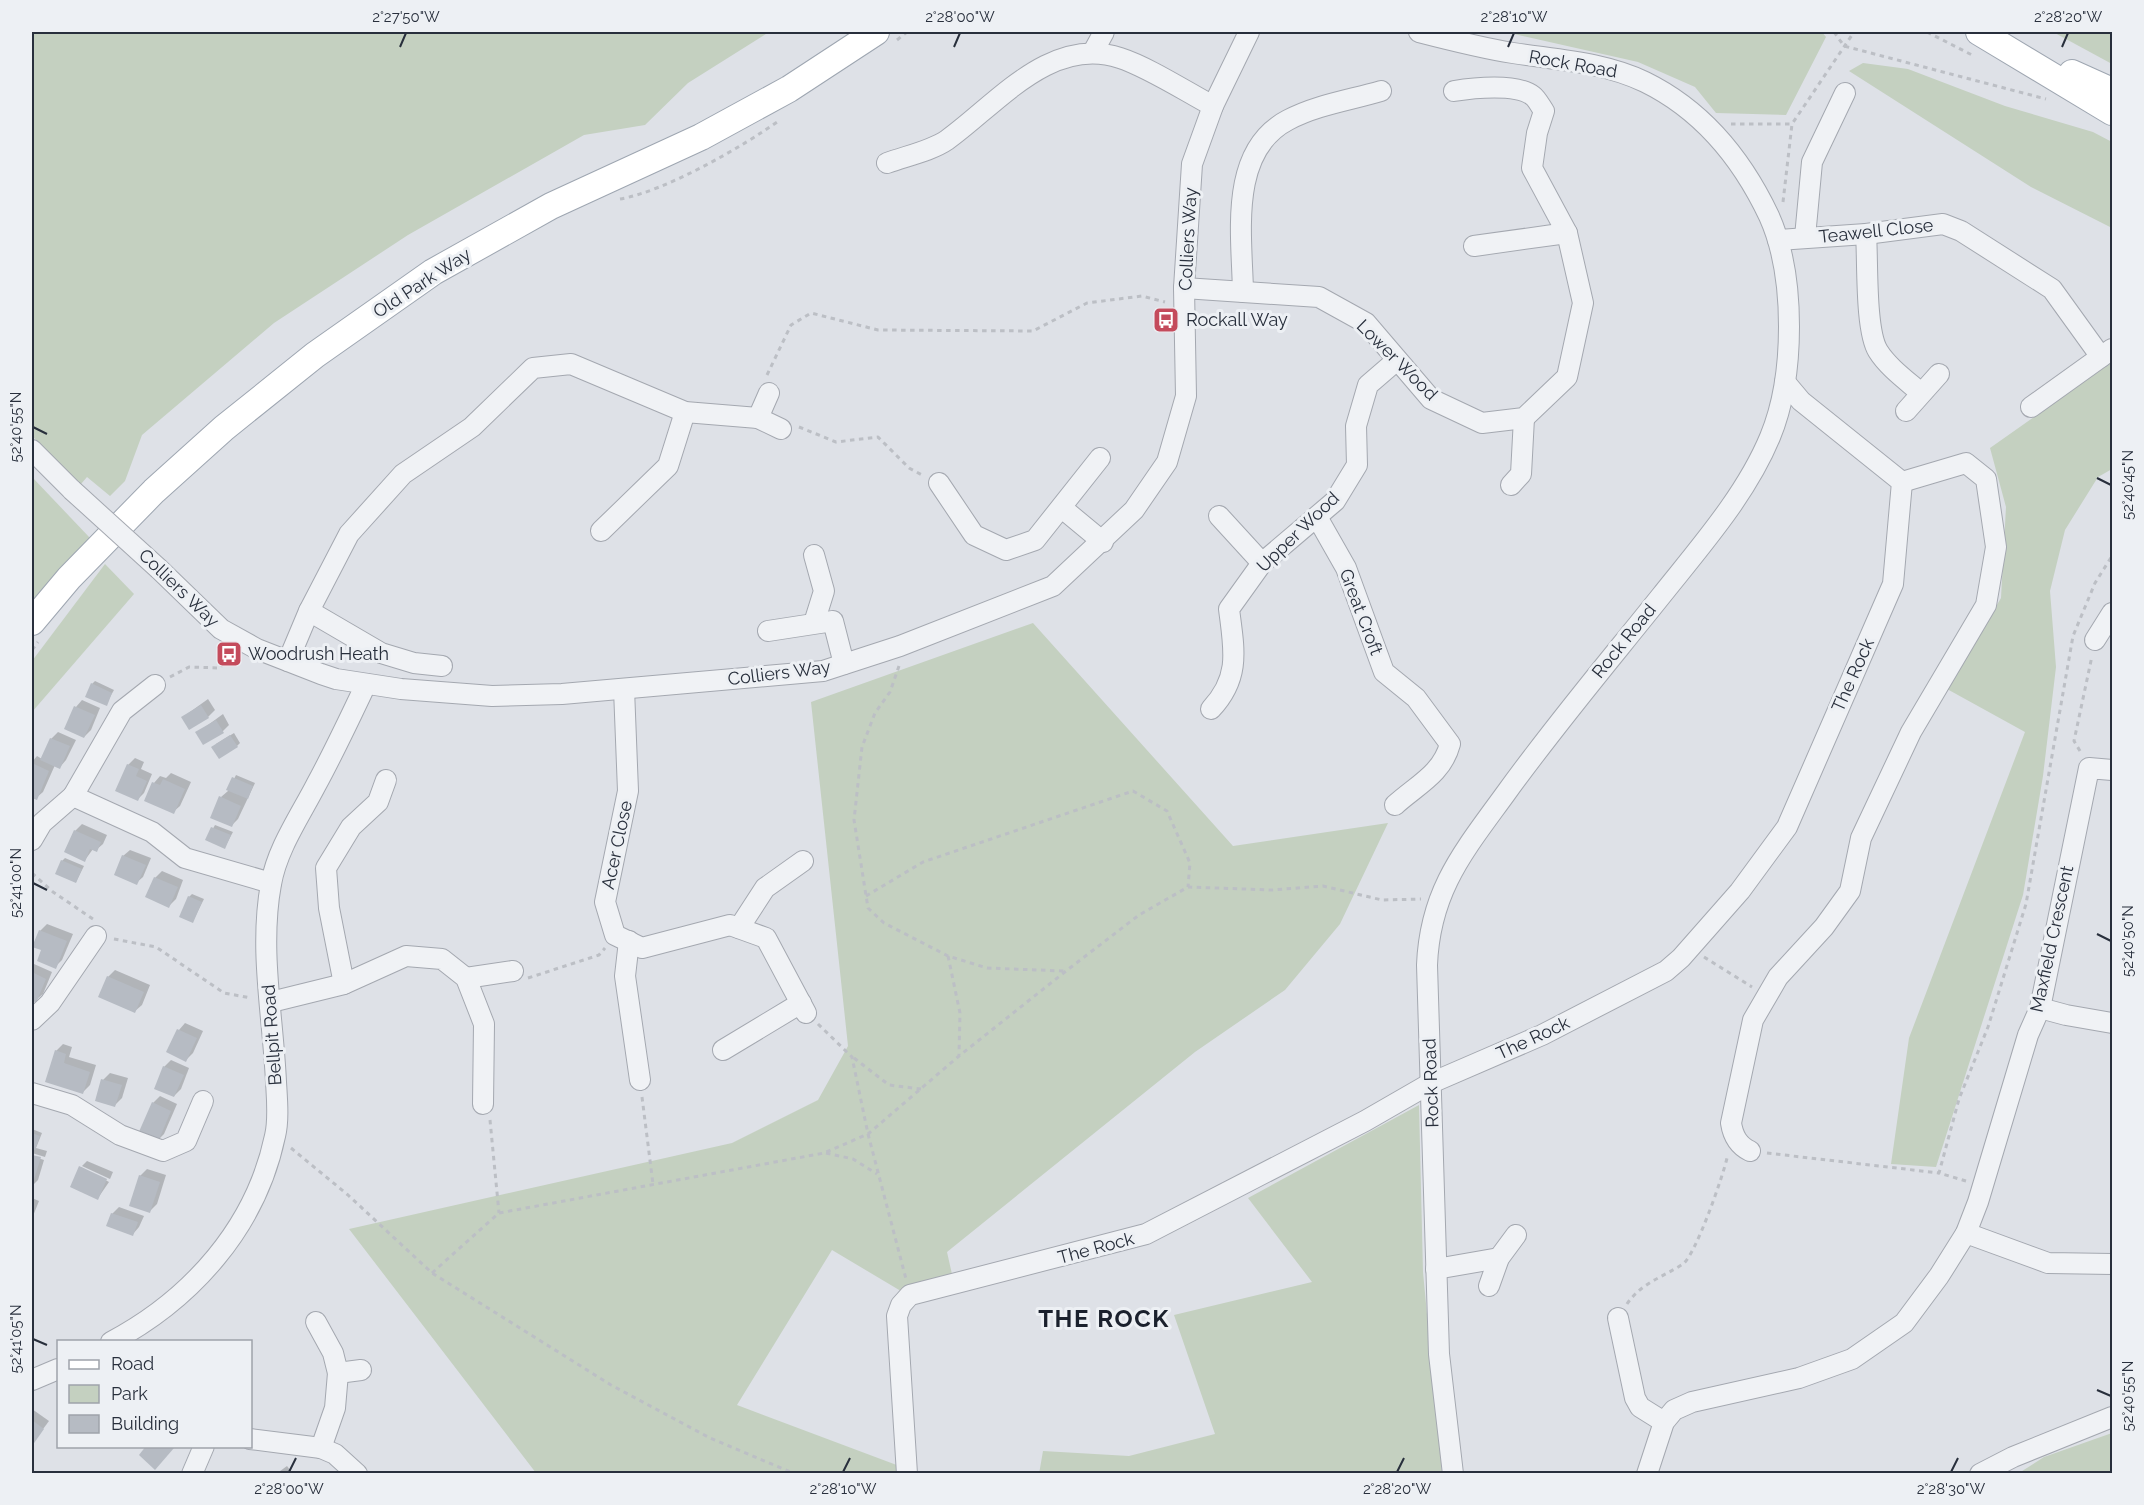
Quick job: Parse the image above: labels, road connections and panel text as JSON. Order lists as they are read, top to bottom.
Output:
{
  "streets": {
    "main road": ["Old Park Way"],
    "street": [
      "Rock Road",
      "Teawell Close",
      "Colliers Way",
      "Lower Wood",
      "Upper Wood",
      "Great Croft",
      "The Rock",
      "Acer Close",
      "Maxfield Crescent",
      "Bellpit Road"
    ]
  },
  "crossings": [
    ["Rock Road", "Teawell Close"],
    ["Rock Road", "The Rock"],
    ["Colliers Way", "Lower Wood"],
    ["Colliers Way", "Acer Close"],
    ["Colliers Way", "Bellpit Road"],
    ["Lower Wood", "Upper Wood"],
    ["Upper Wood", "Great Croft"]
  ],
  "districts": ["THE ROCK"],
  "places": {
    "bus stop": ["Rockall Way", "Woodrush Heath"]
  },
  "legend": ["Road", "Park", "Building"],
  "coordinates": [
    "2°27'50\"W",
    "2°28'00\"W",
    "2°28'10\"W",
    "2°28'20\"W",
    "52°40'55\"N",
    "52°40'45\"N",
    "52°41'00\"N",
    "52°40'50\"N",
    "52°41'05\"N",
    "2°28'30\"W"
  ]
}
